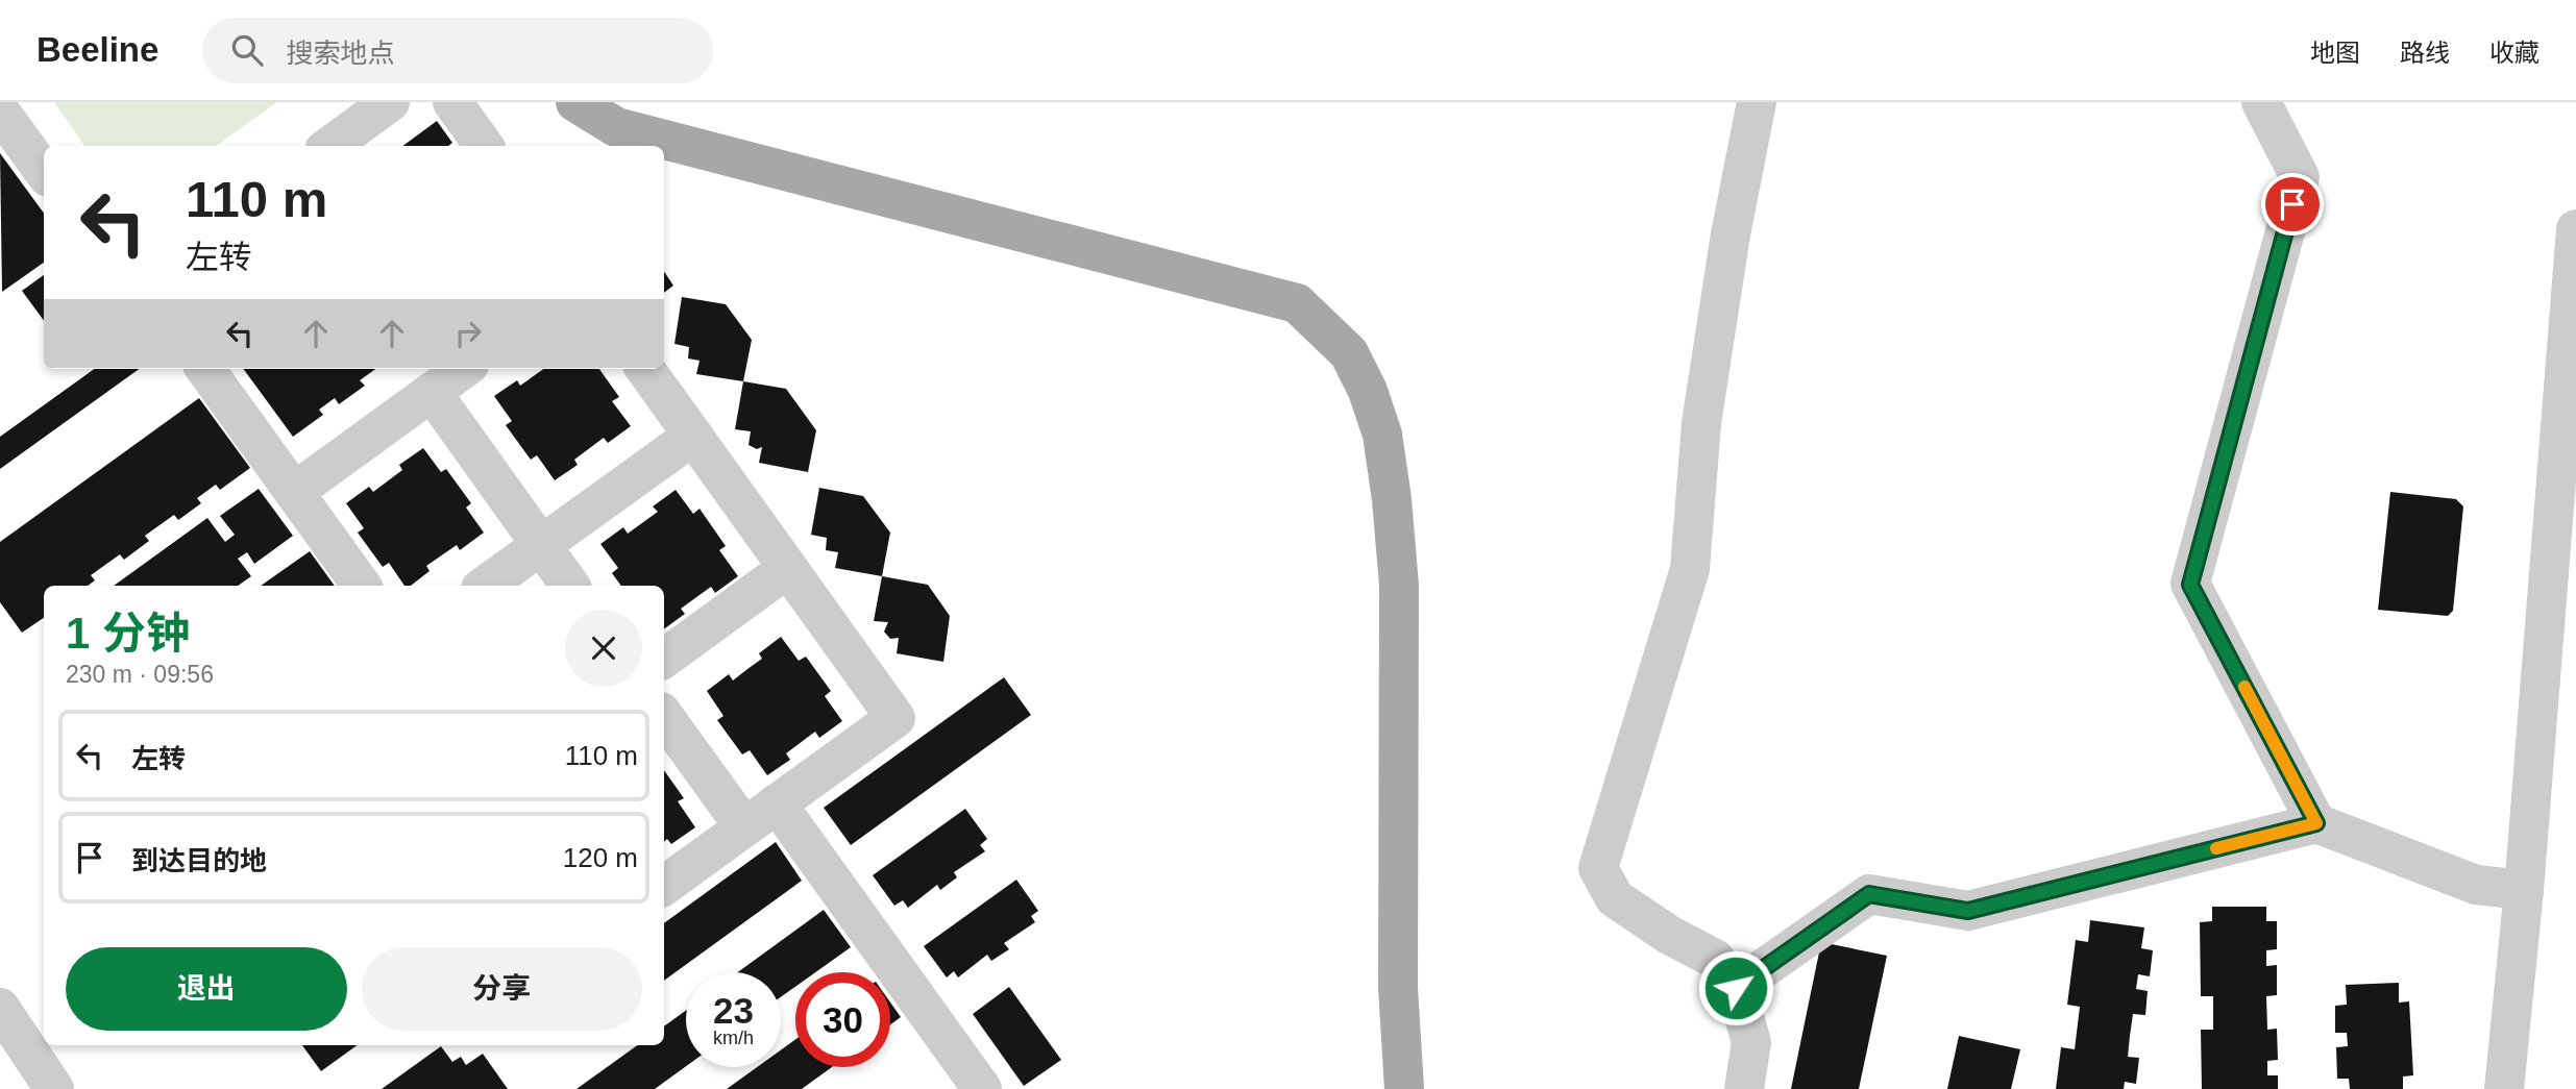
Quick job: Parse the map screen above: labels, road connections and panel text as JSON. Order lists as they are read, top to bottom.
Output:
{
  "page": {
    "header": "Beeline",
    "search": "搜索地点",
    "nav": ["地图", "路线", "收藏"],
    "turn": ["110 m", "左转"],
    "heading": ["1 分钟", "230 m · 09:56"],
    "list": [
      {
        "name": "左转",
        "value": "110 m"
      },
      {
        "name": "到达目的地",
        "value": "120 m"
      }
    ],
    "buttons": ["退出", "分享"],
    "speed": "23 km/h",
    "limit": "30"
  }
}
